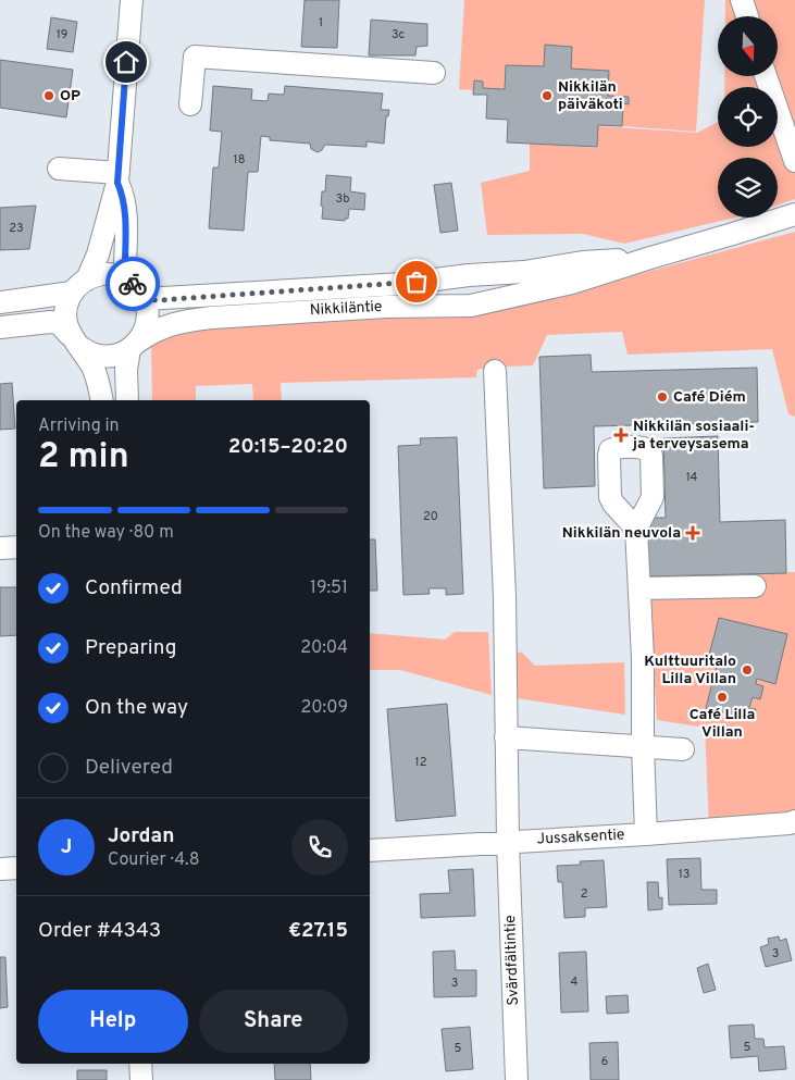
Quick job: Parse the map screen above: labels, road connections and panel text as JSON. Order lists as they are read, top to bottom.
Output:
{
  "streets": {
    "street": ["Nikkiläntie", "Jussaksentie", "Svärdfältintie"]
  },
  "crossings": [
    ["Jussaksentie", "Svärdfältintie"]
  ],
  "places": {
    "other": [
      "OP",
      "Nikkilän päiväkoti",
      "Café Diém",
      "Kulttuuritalo Lilla Villan",
      "Café Lilla Villan"
    ],
    "health": ["Nikkilän sosiaali- ja terveysasema", "Nikkilän neuvola"]
  },
  "house_numbers": [
    "1",
    "19",
    "3c",
    "18",
    "3b",
    "23",
    "14",
    "20",
    "12",
    "13",
    "2",
    "3",
    "4",
    "3",
    "5",
    "5",
    "6"
  ],
  "north": "bottom",
  "page": {
    "heading": ["2 min", "Arriving in", "20:15–20:20"],
    "panel": [
      "Jordan",
      "Courier · 4.8",
      "Order #4343",
      "€27.15"
    ],
    "bar": "On the way · 80 m",
    "list": [
      ["Confirmed", "19:51"],
      ["Preparing", "20:04"],
      ["On the way", "20:09"],
      "Delivered"
    ],
    "round": "J",
    "buttons": ["Help", "Share"]
  }
}
